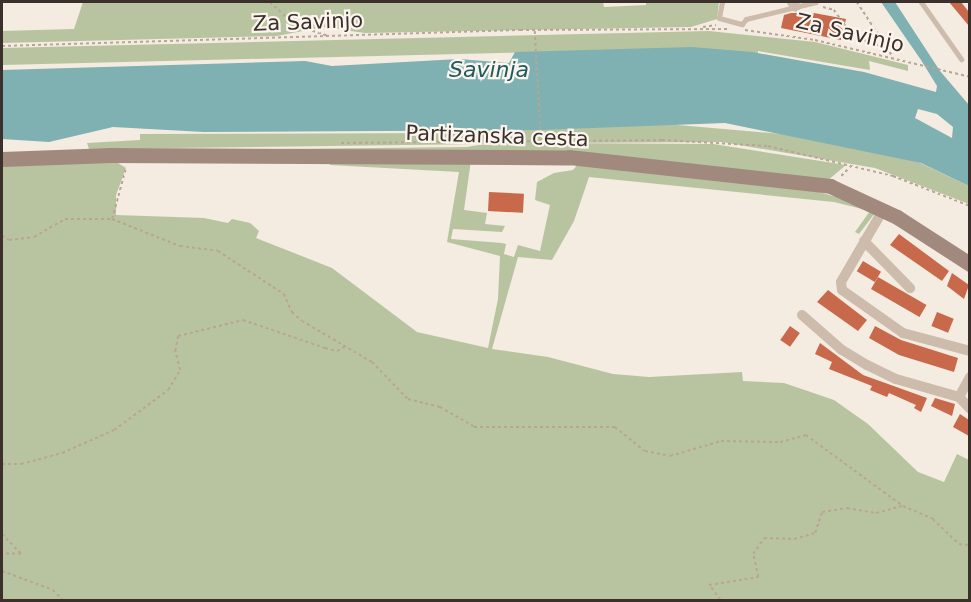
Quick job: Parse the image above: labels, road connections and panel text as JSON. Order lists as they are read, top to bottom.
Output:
{
  "streets": {
    "street": ["Partizanska cesta"],
    "path": ["Za Savinjo"]
  },
  "water": ["Savinja"]
}
